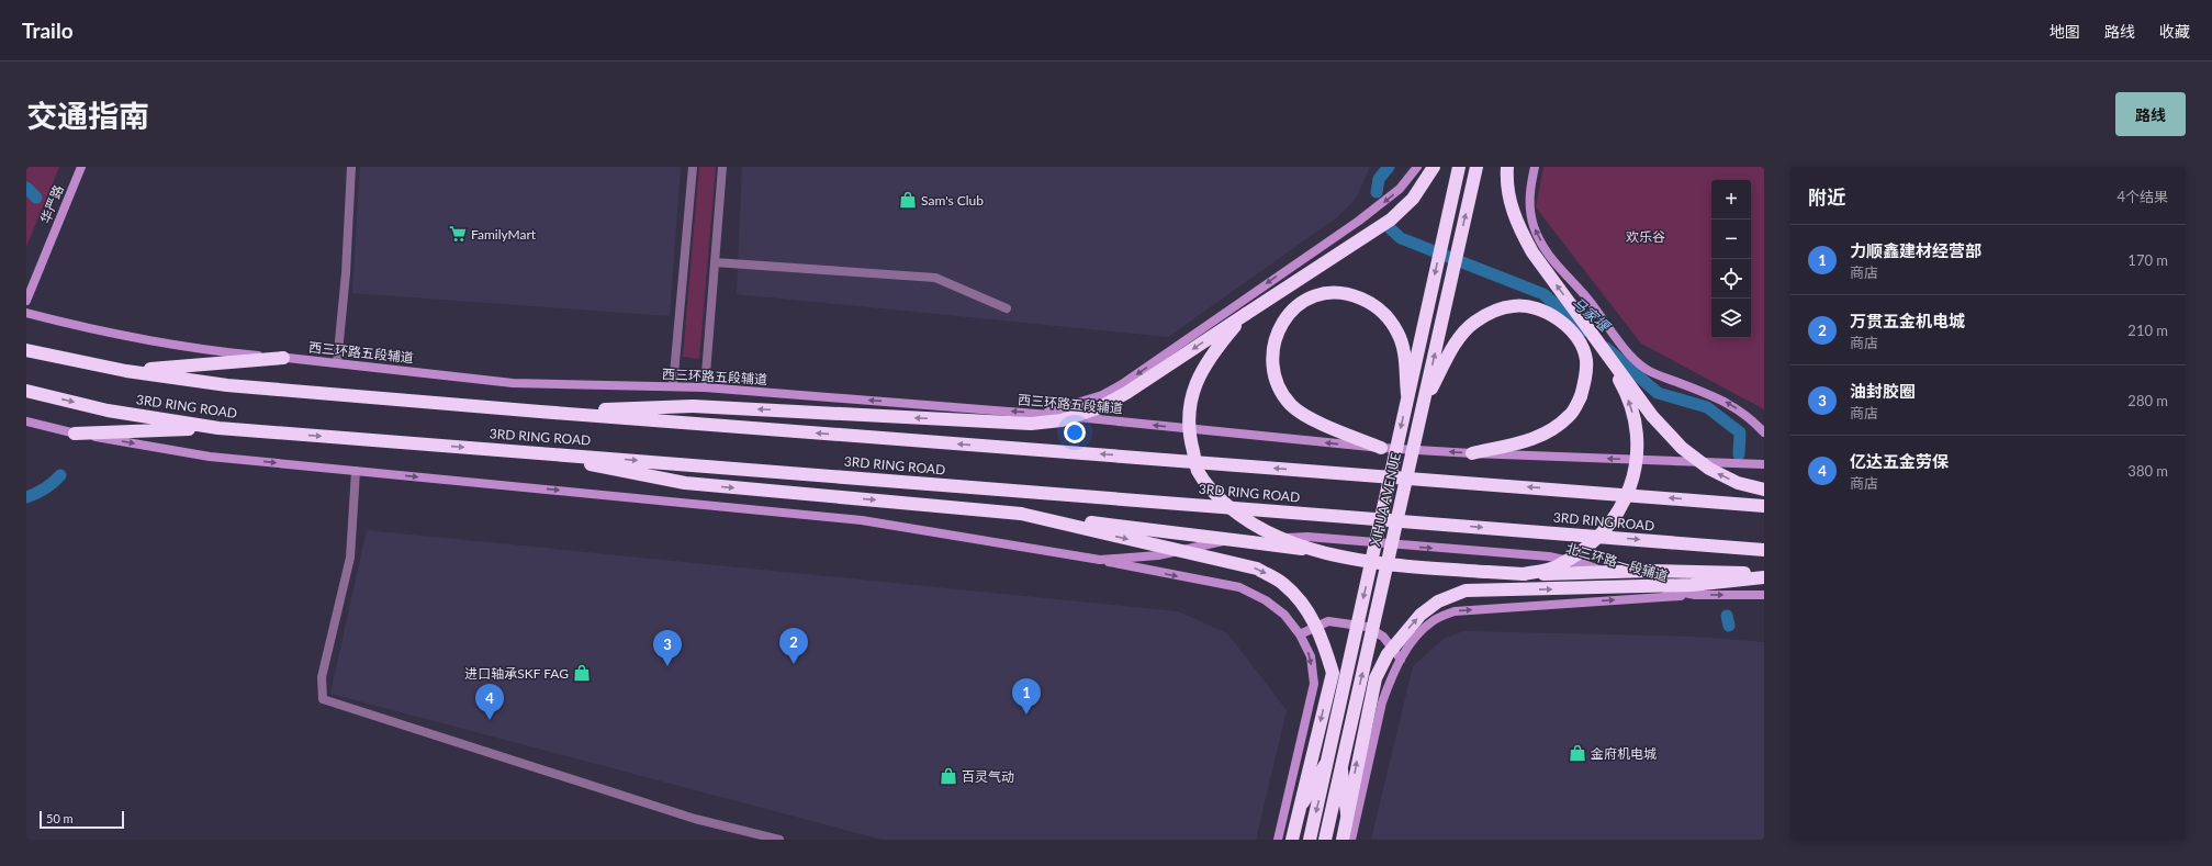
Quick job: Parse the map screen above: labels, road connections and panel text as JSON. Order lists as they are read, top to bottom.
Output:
{
  "streets": {
    "highway": ["3RD RING ROAD", "XIHUA AVENUE"],
    "main road": ["华严路", "西三环路五段辅道", "北三环路一段辅道"]
  },
  "one_way": ["西三环路五段辅道"],
  "water": ["马家堰"],
  "parks": ["欢乐谷"],
  "places": {
    "shop": [
      "Sam's Club",
      "进口轴承SKF FAG",
      "金府机电城",
      "百灵气动"
    ],
    "supermarket": ["FamilyMart"]
  },
  "scale_bar": "50 m",
  "page": {
    "header": "Trailo",
    "nav": ["地图", "路线", "收藏"],
    "title": "交通指南",
    "buttons": "路线",
    "heading": ["附近", "4个结果"],
    "map_buttons": ["+", "−"],
    "list": [
      {
        "mark": "1",
        "name": "力顺鑫建材经营部",
        "note": "商店",
        "value": "170 m"
      },
      {
        "mark": "2",
        "name": "万贯五金机电城",
        "note": "商店",
        "value": "210 m"
      },
      {
        "mark": "3",
        "name": "油封胶圈",
        "note": "商店",
        "value": "280 m"
      },
      {
        "mark": "4",
        "name": "亿达五金劳保",
        "note": "商店",
        "value": "380 m"
      }
    ],
    "pins": [
      "2",
      "3",
      "1",
      "4"
    ],
    "scale": "50 m"
  }
}
